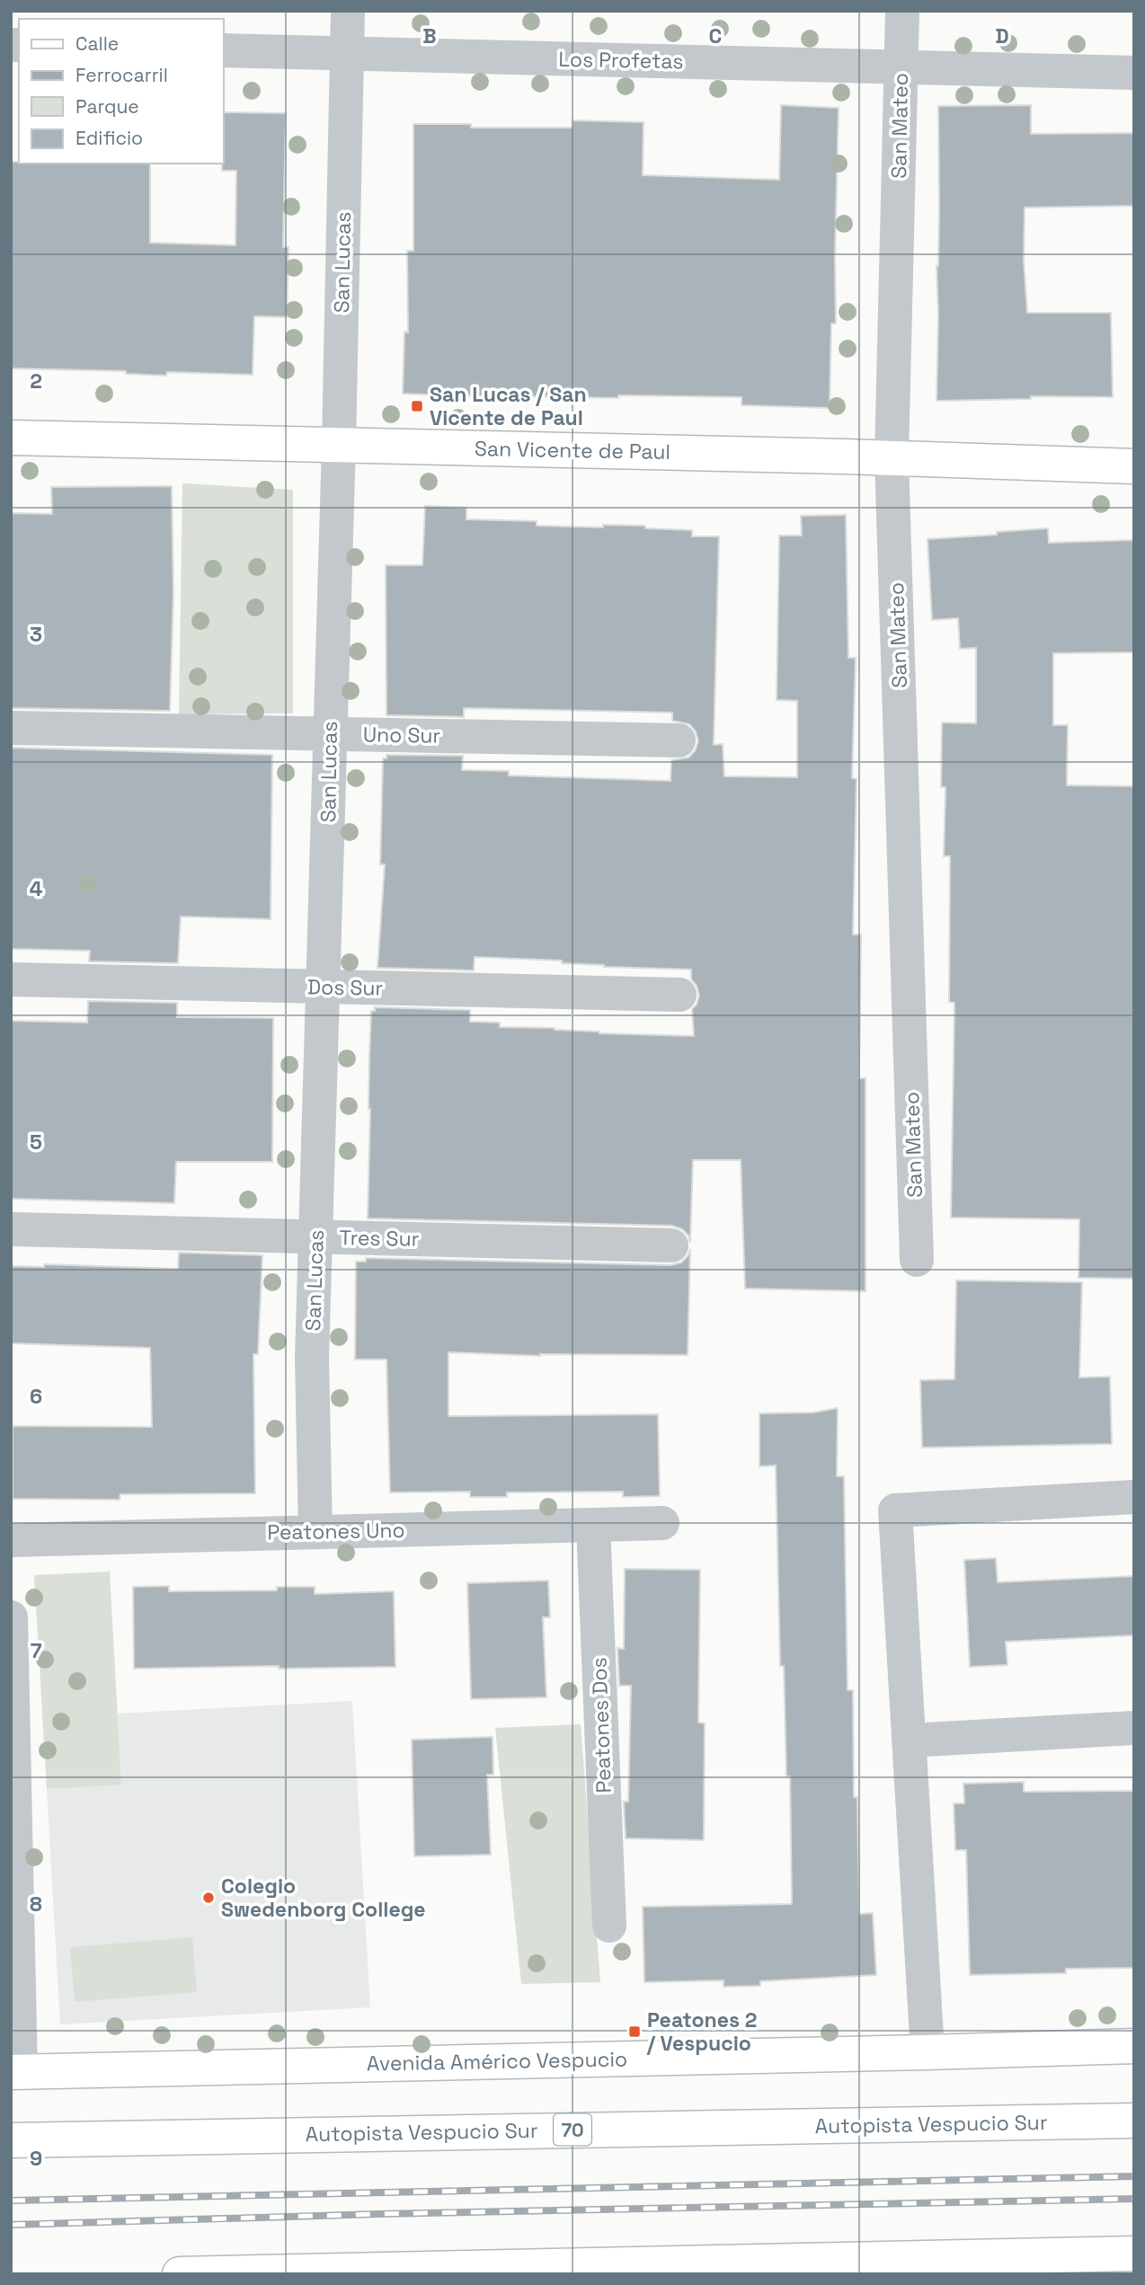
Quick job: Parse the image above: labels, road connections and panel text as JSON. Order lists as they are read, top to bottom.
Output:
{
  "streets": {
    "main road": [
      "San Vicente de Paul",
      "Avenida Américo Vespucio",
      "Autopista Vespucio Sur",
      "70"
    ],
    "street": [
      "Los Profetas",
      "San Mateo",
      "San Lucas",
      "Uno Sur",
      "Dos Sur",
      "Tres Sur",
      "Peatones Uno",
      "Peatones Dos"
    ]
  },
  "crossings": [
    ["Los Profetas", "San Mateo"],
    ["Los Profetas", "San Lucas"],
    ["San Mateo", "San Vicente de Paul"],
    ["San Lucas", "San Vicente de Paul"],
    ["San Lucas", "Uno Sur"],
    ["San Lucas", "Dos Sur"],
    ["San Lucas", "Tres Sur"],
    ["San Lucas", "Peatones Uno"],
    ["Peatones Uno", "Peatones Dos"]
  ],
  "places": {
    "transit": ["San Lucas / San Vicente de Paul", "Peatones 2 / Vespucio"],
    "other": ["Colegio Swedenborg College"]
  },
  "legend": [
    "Calle",
    "Ferrocarril",
    "Parque",
    "Edificio"
  ],
  "grid": {
    "columns": ["B", "C", "D"],
    "rows": [
      "2",
      "3",
      "4",
      "5",
      "6",
      "7",
      "8",
      "9"
    ]
  }
}
